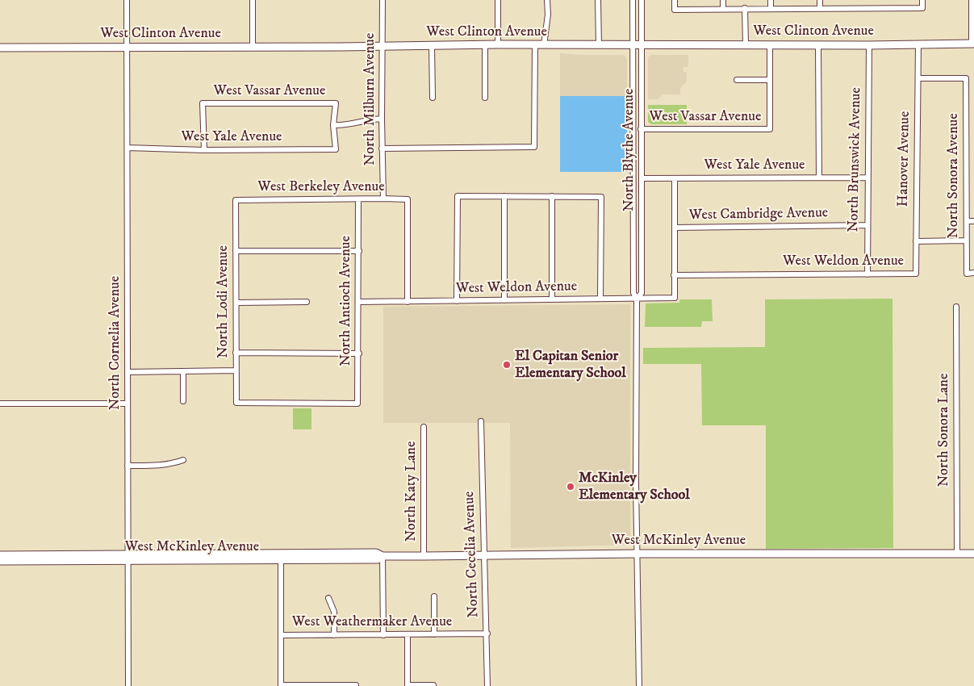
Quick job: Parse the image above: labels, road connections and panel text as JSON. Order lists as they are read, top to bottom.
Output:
{
  "streets": {
    "main road": ["West Clinton Avenue", "West McKinley Avenue"],
    "street": [
      "West Vassar Avenue",
      "North Milburn Avenue",
      "West Yale Avenue",
      "North Blythe Avenue",
      "Hanover Avenue",
      "North Brunswick Avenue",
      "North Sonora Avenue",
      "West Berkeley Avenue",
      "West Cambridge Avenue",
      "West Weldon Avenue",
      "North Antioch Avenue",
      "North Lodi Avenue",
      "North Cornelia Avenue",
      "North Sonora Lane",
      "North Katy Lane",
      "North Cecelia Avenue",
      "West Weathermaker Avenue"
    ]
  },
  "crossings": [
    ["West Clinton Avenue", "North Milburn Avenue"],
    ["West Clinton Avenue", "North Blythe Avenue"],
    ["West Clinton Avenue", "Hanover Avenue"],
    ["West Clinton Avenue", "North Brunswick Avenue"],
    ["West Clinton Avenue", "North Cornelia Avenue"],
    ["West Vassar Avenue", "West Yale Avenue"],
    ["West Vassar Avenue", "North Blythe Avenue"],
    ["North Milburn Avenue", "West Berkeley Avenue"],
    ["West Yale Avenue", "North Blythe Avenue"],
    ["West Yale Avenue", "North Brunswick Avenue"],
    ["West Yale Avenue", "North Cornelia Avenue"],
    ["North Blythe Avenue", "West Weldon Avenue"],
    ["North Blythe Avenue", "West McKinley Avenue"],
    ["Hanover Avenue", "North Sonora Avenue"],
    ["Hanover Avenue", "West Weldon Avenue"],
    ["North Brunswick Avenue", "West Cambridge Avenue"],
    ["North Brunswick Avenue", "West Weldon Avenue"],
    ["West Berkeley Avenue", "West Weldon Avenue"],
    ["West Berkeley Avenue", "North Antioch Avenue"],
    ["West Berkeley Avenue", "North Lodi Avenue"],
    ["West Weldon Avenue", "North Antioch Avenue"],
    ["North Antioch Avenue", "North Lodi Avenue"],
    ["North Cornelia Avenue", "West McKinley Avenue"],
    ["North Sonora Lane", "West McKinley Avenue"],
    ["North Katy Lane", "West McKinley Avenue"],
    ["West McKinley Avenue", "North Cecelia Avenue"],
    ["North Cecelia Avenue", "West Weathermaker Avenue"]
  ],
  "places": ["El Capitan Senior Elementary School", "McKinley Elementary School"]
}
